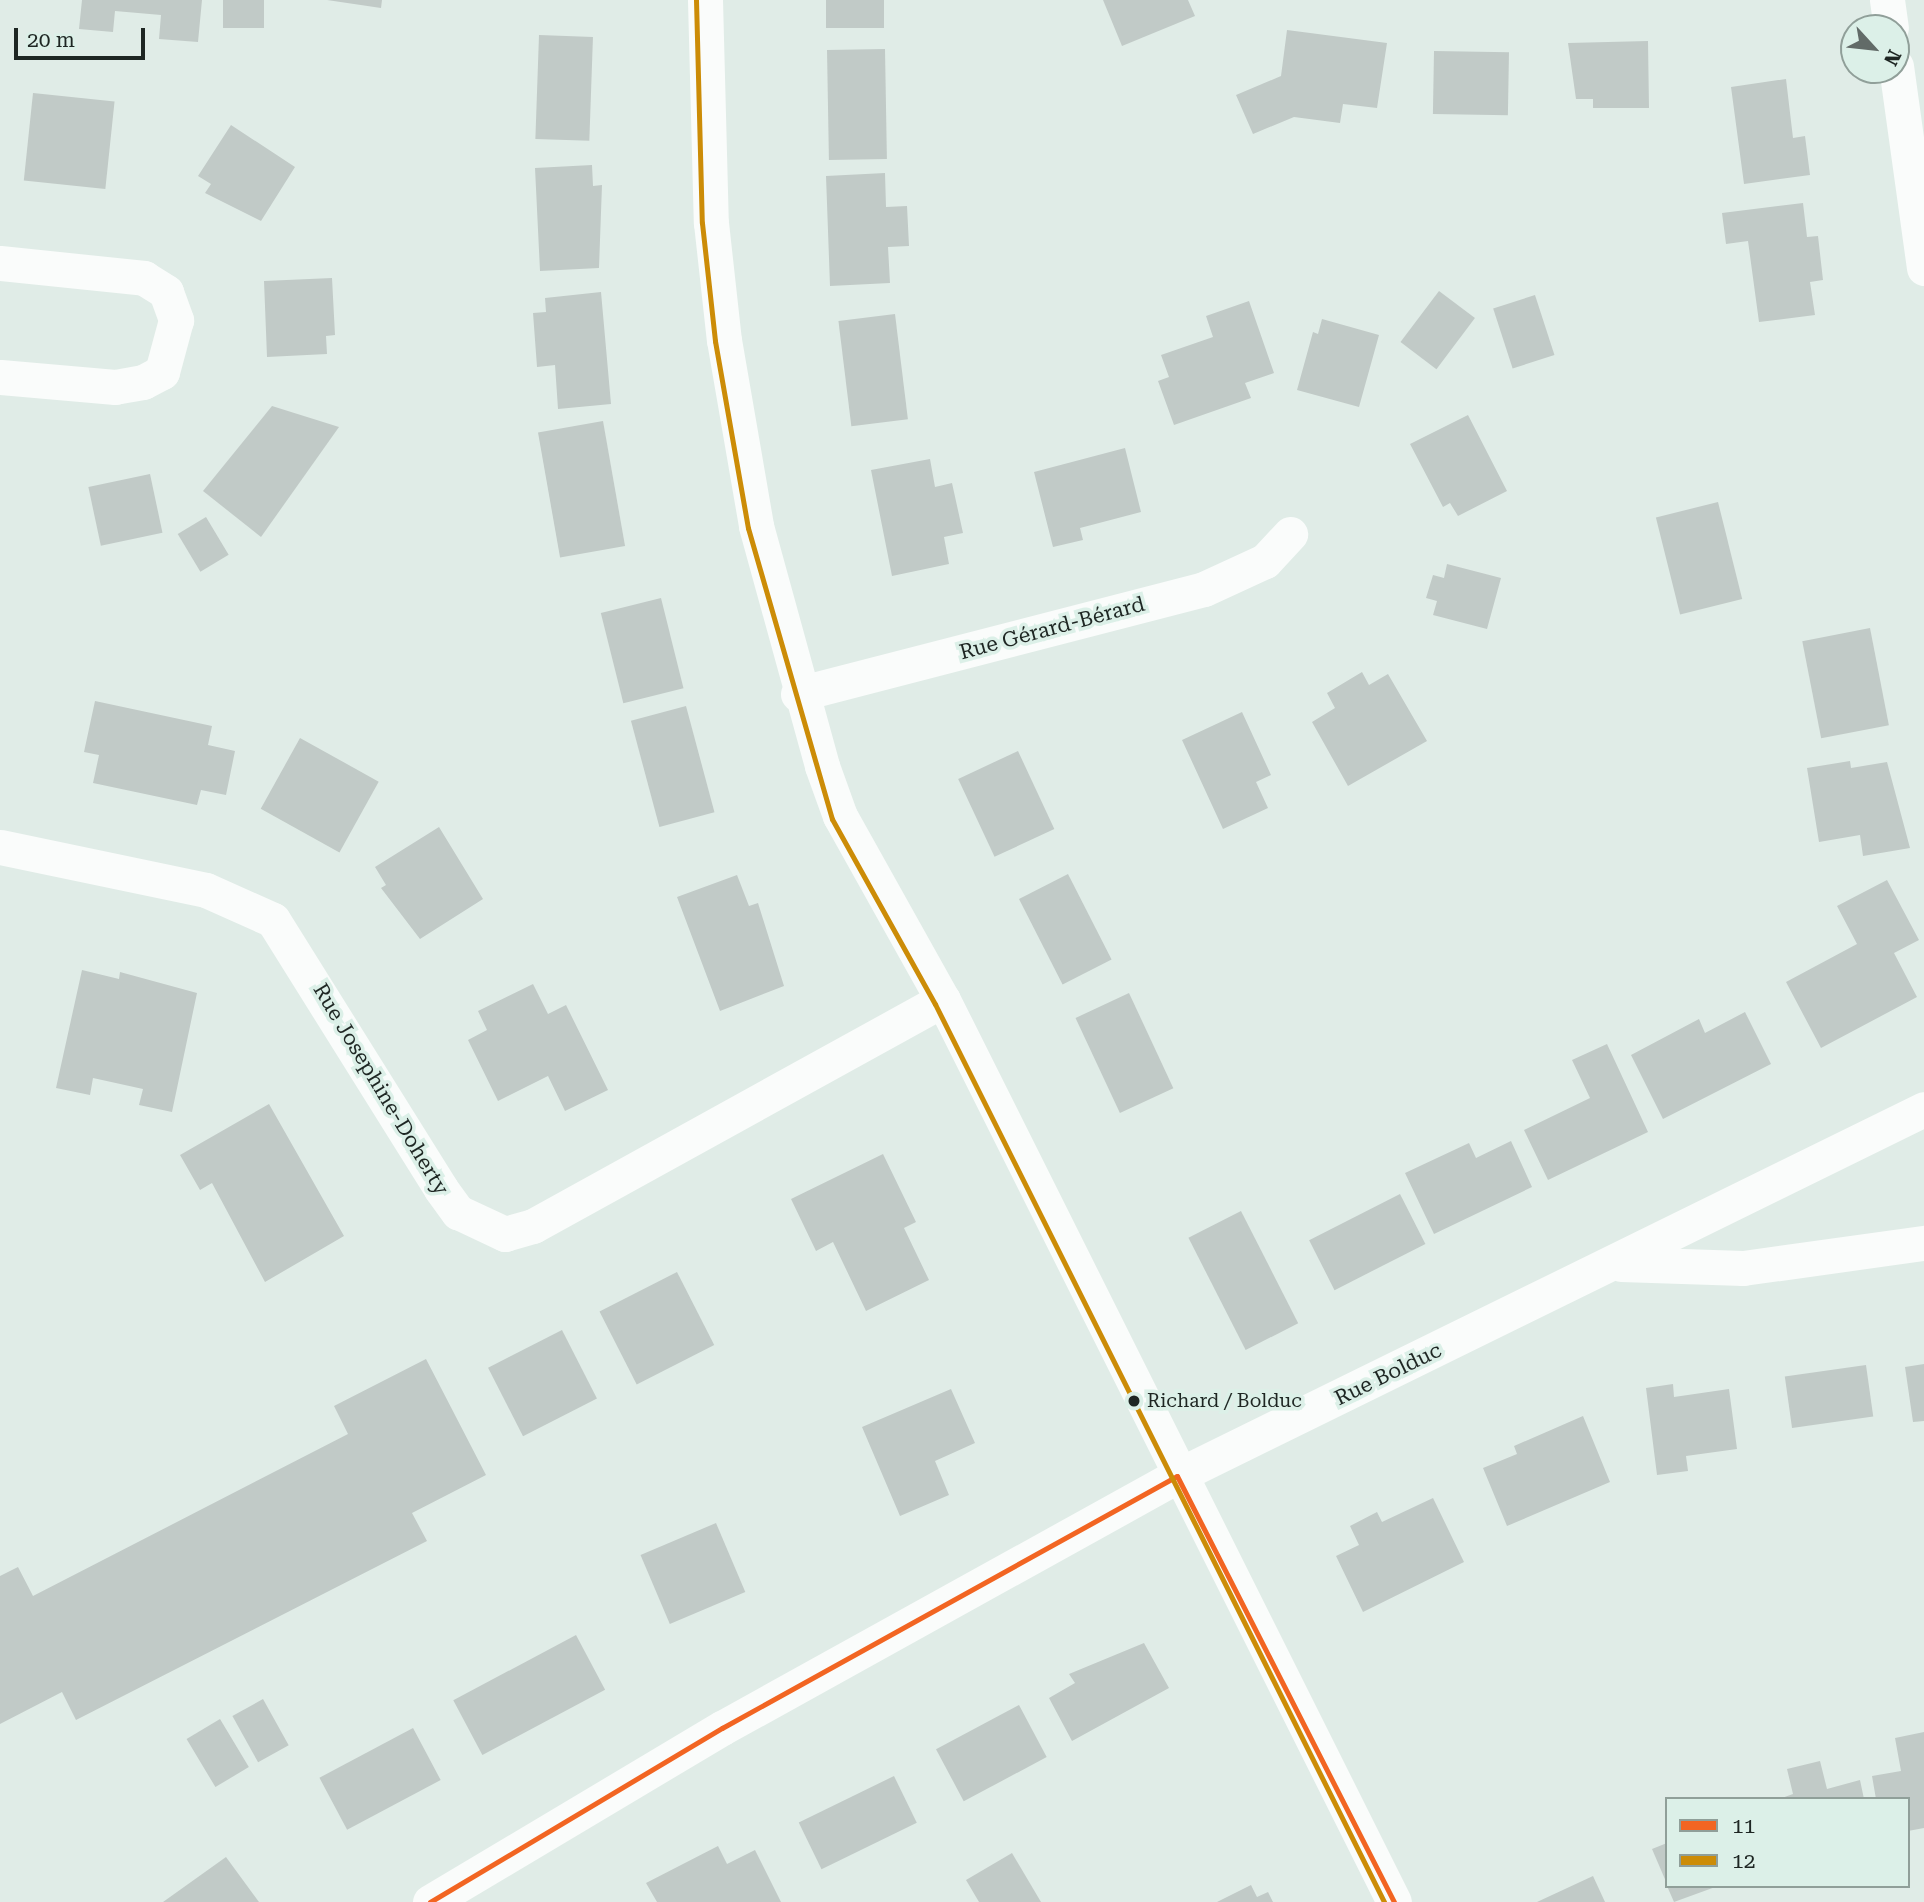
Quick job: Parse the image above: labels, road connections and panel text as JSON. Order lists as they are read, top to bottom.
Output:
{
  "streets": {
    "street": ["Rue Gérard-Bérard", "Rue Josephine-Doherty", "Rue Bolduc"]
  },
  "places": ["Richard / Bolduc"],
  "lines": ["transit line 12", "transit line 11"],
  "legend": ["11", "12"],
  "scale_bar": "20 m",
  "north": "bottom right"
}
